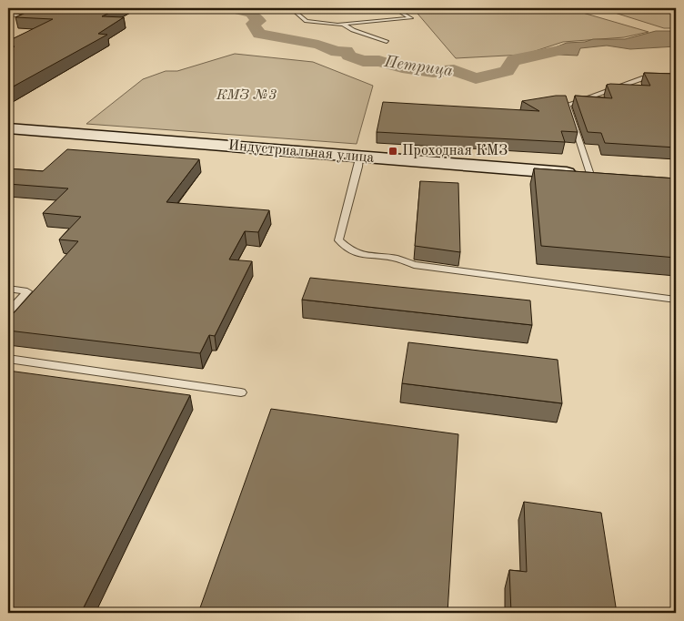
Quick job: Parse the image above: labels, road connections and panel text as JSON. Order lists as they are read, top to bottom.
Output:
{
  "streets": {
    "main road": ["Индустриальная улица"]
  },
  "water": ["Петрица"],
  "parks": ["КМЗ №3"],
  "places": {
    "transit": ["Проходная КМЗ"]
  }
}
